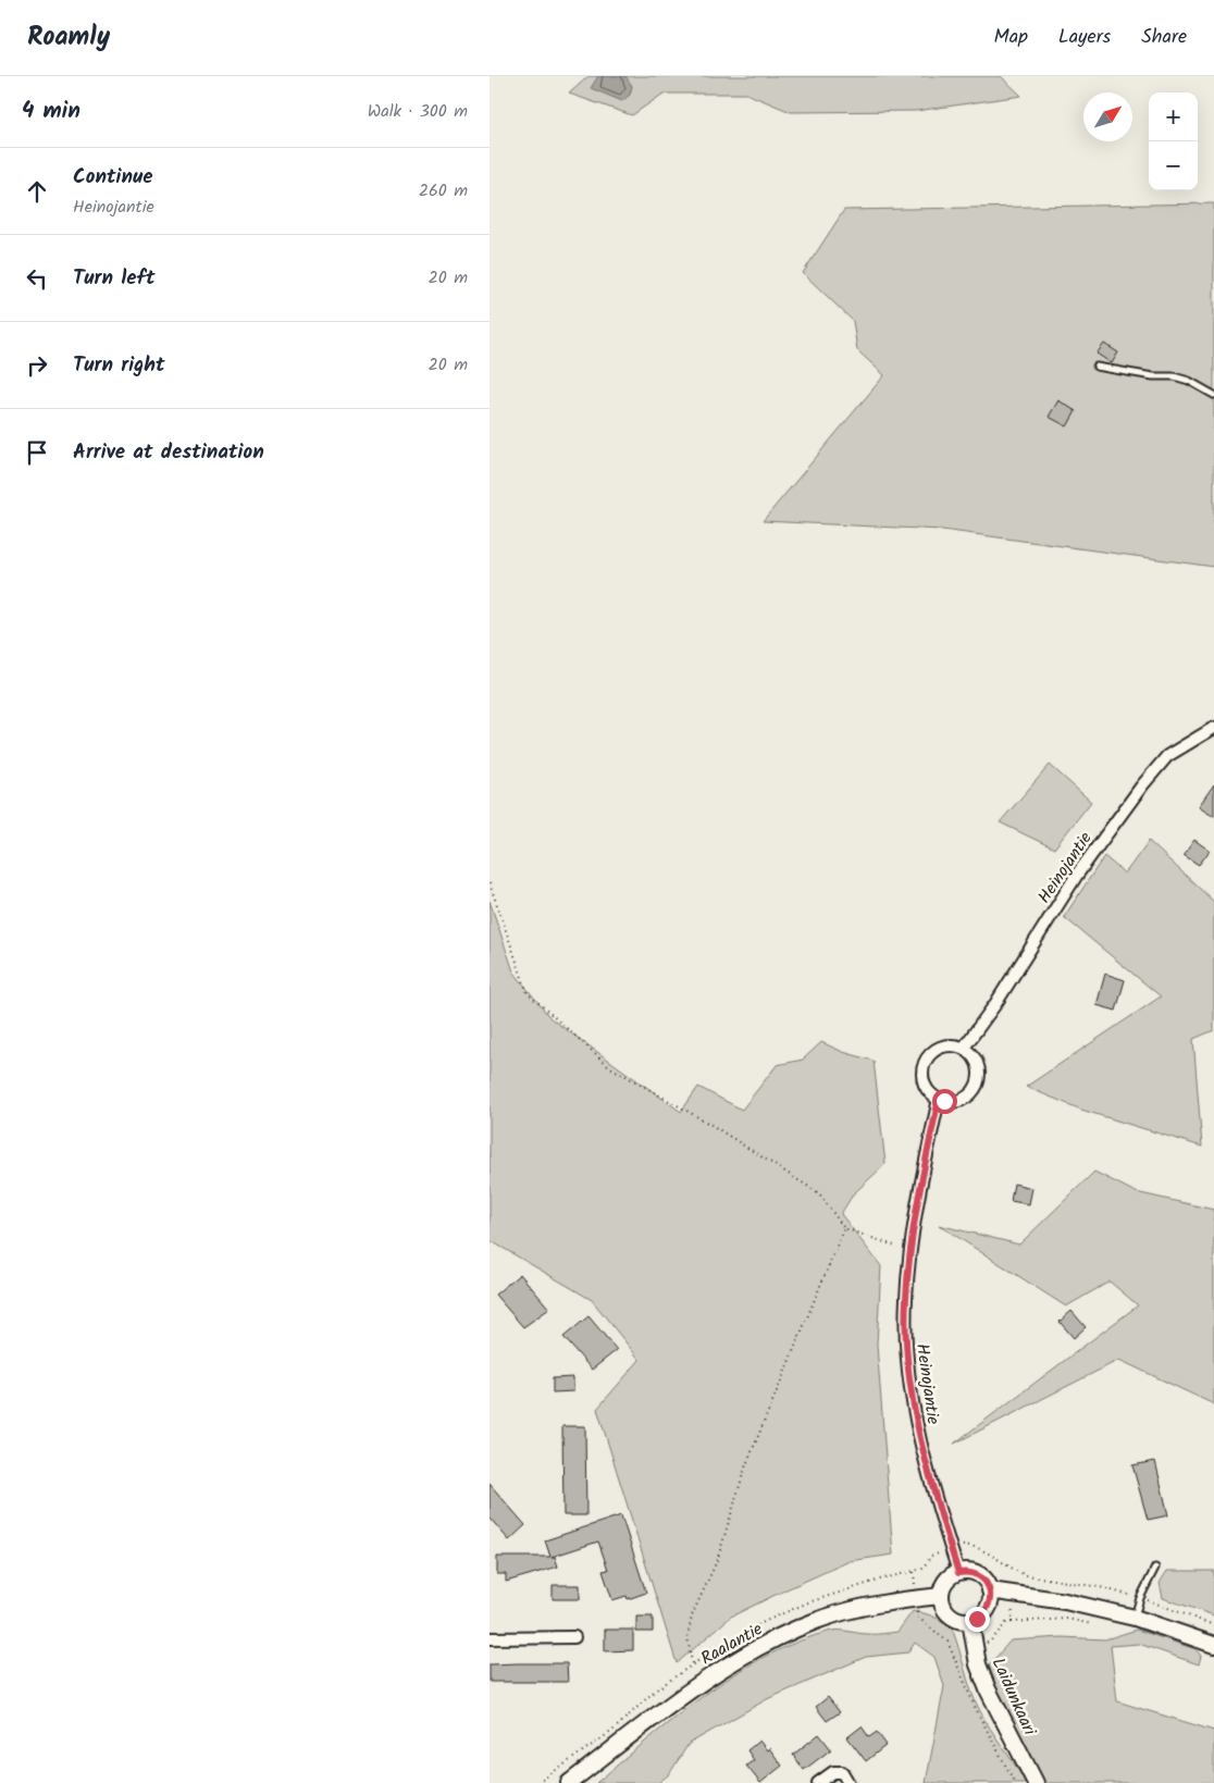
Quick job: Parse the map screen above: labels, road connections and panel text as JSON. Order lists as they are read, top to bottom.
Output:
{
  "streets": {
    "street": ["Heinojantie", "Raalantie", "Laidunkaari"]
  },
  "crossings": [
    ["Heinojantie", "Raalantie"],
    ["Heinojantie", "Laidunkaari"],
    ["Raalantie", "Laidunkaari"]
  ],
  "north": "top right",
  "page": {
    "header": "Roamly",
    "nav": ["Map", "Layers", "Share"],
    "heading": ["4 min", "Walk · 300 m"],
    "map_buttons": ["+", "−"],
    "list": [
      ["Continue", "Heinojantie", "260 m"],
      ["Turn left", "20 m"],
      ["Turn right", "20 m"],
      "Arrive at destination"
    ]
  }
}
